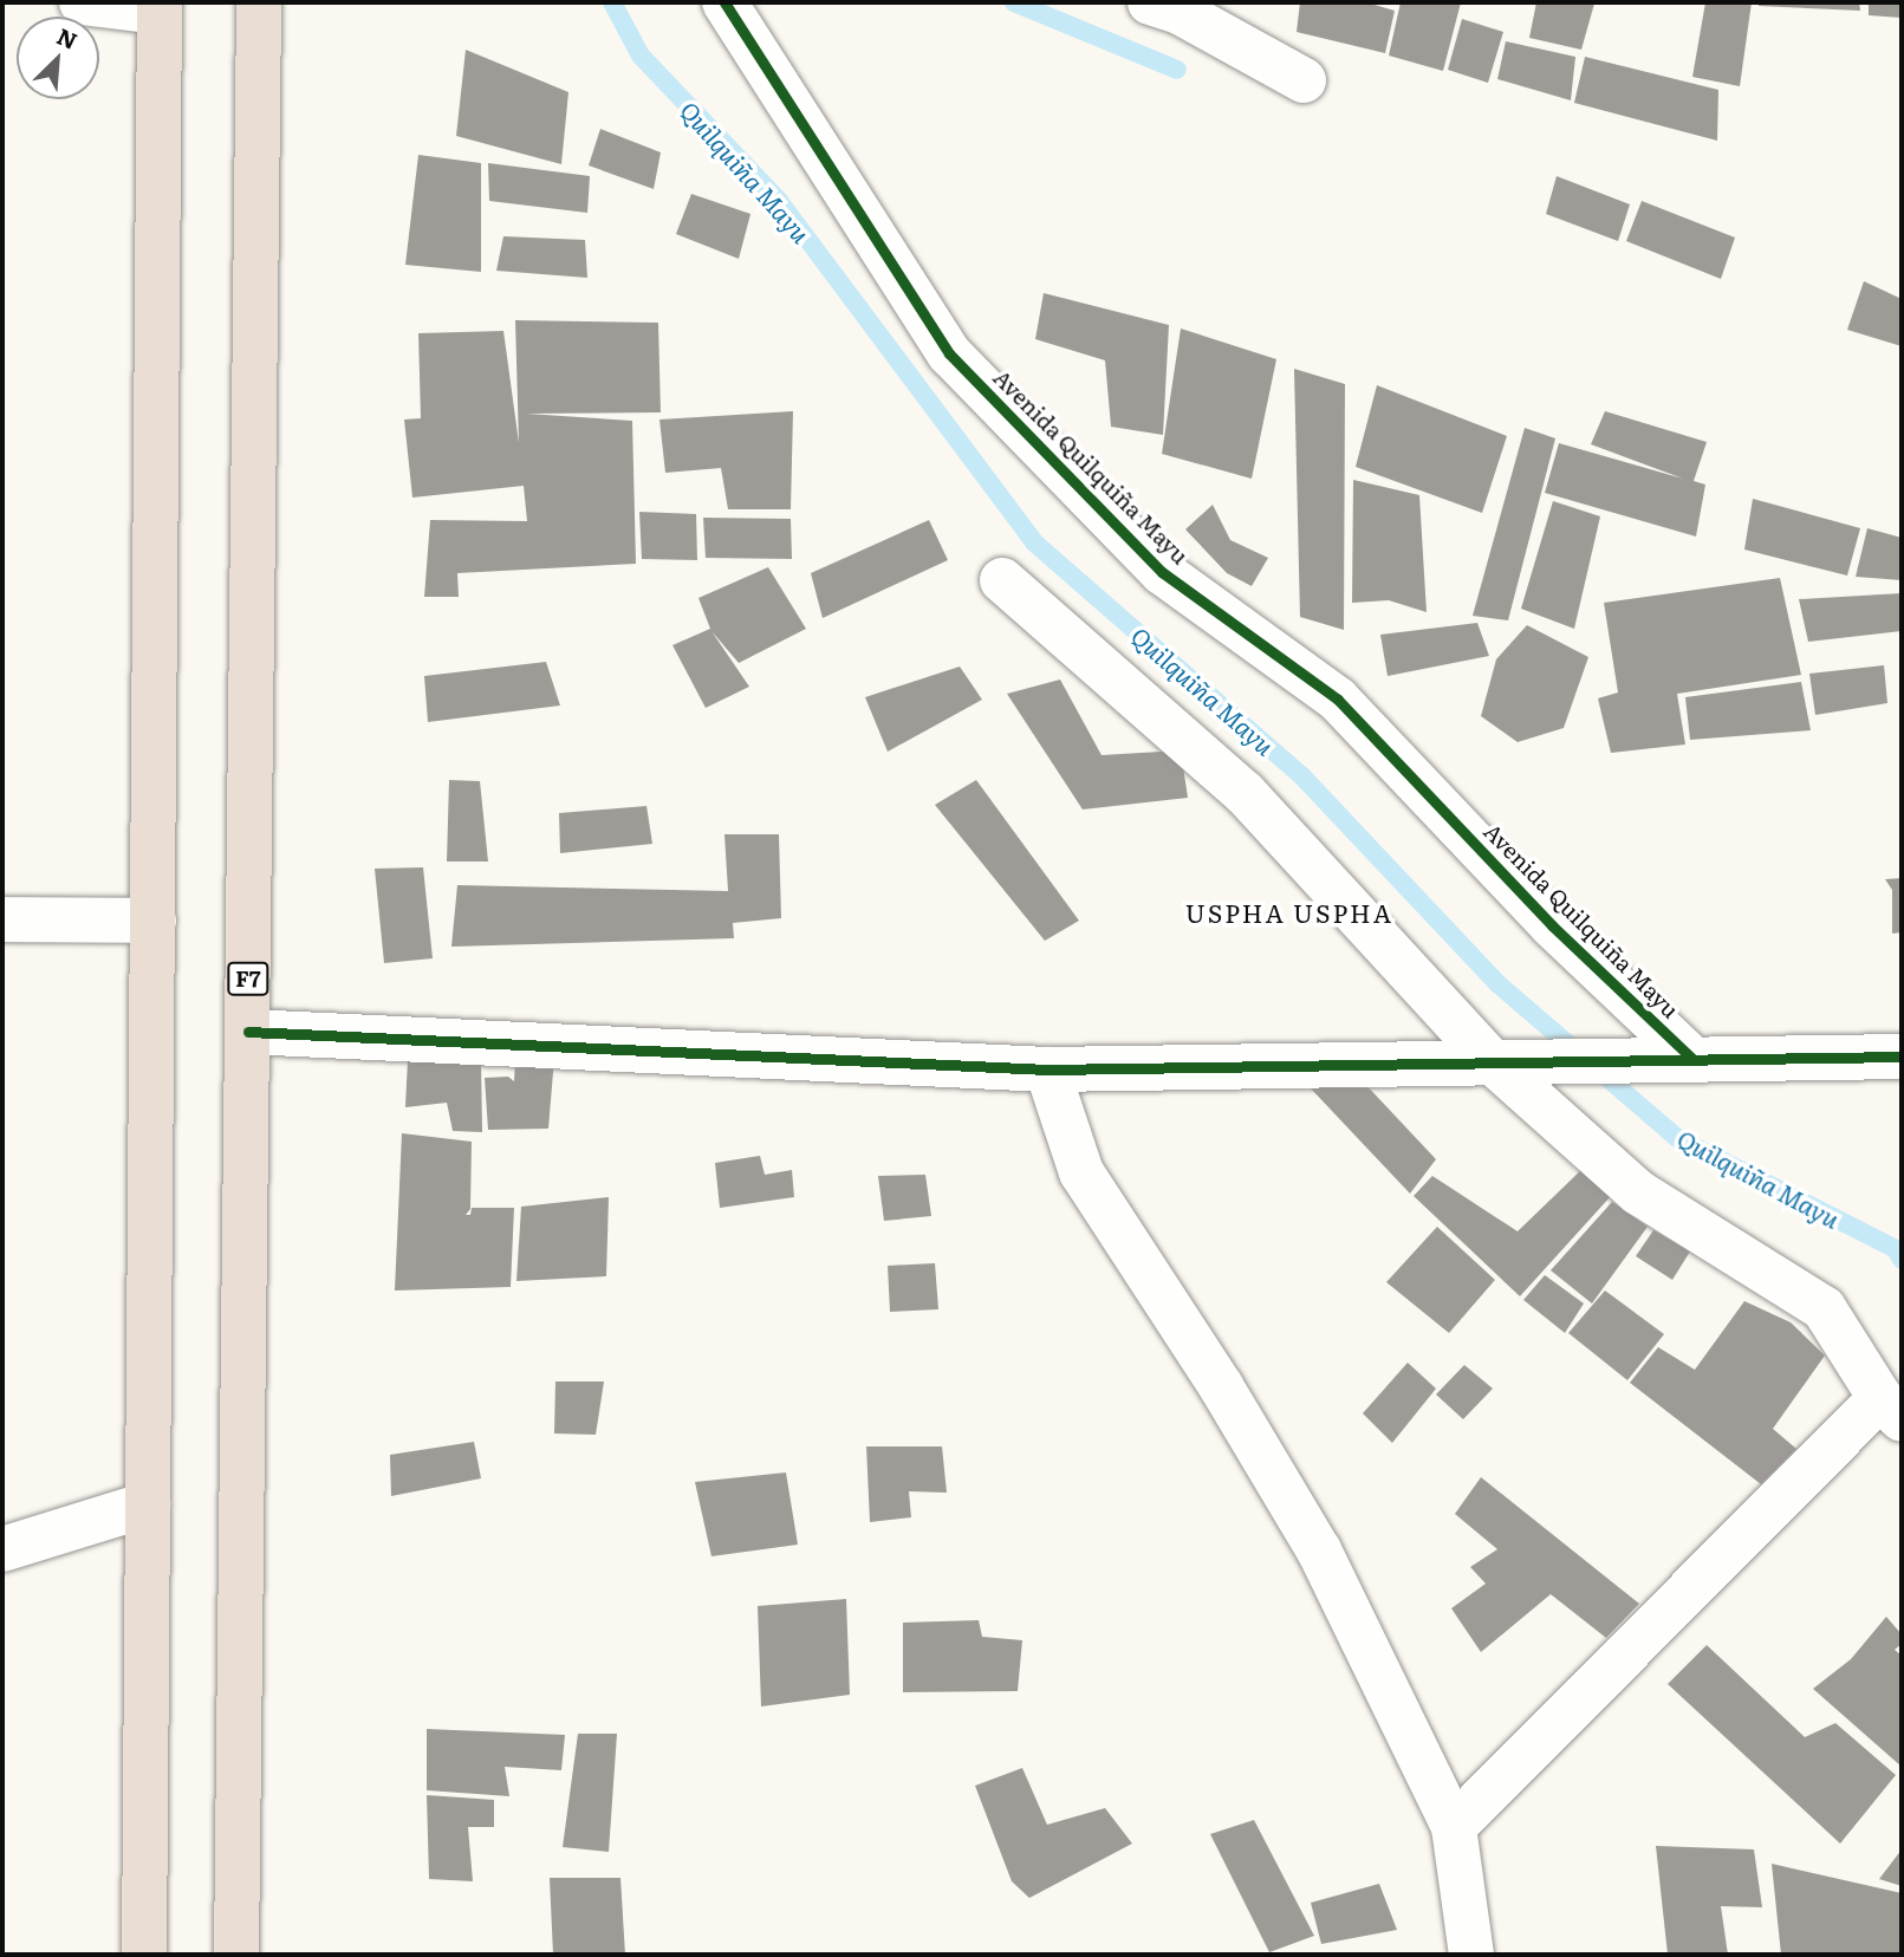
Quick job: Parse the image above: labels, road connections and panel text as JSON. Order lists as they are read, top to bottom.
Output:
{
  "streets": {
    "highway": ["F7"],
    "street": ["Avenida Quilquiña Mayu"]
  },
  "districts": ["USPHA USPHA"],
  "water": ["Quilquiña Mayu"],
  "north": "top right"
}
